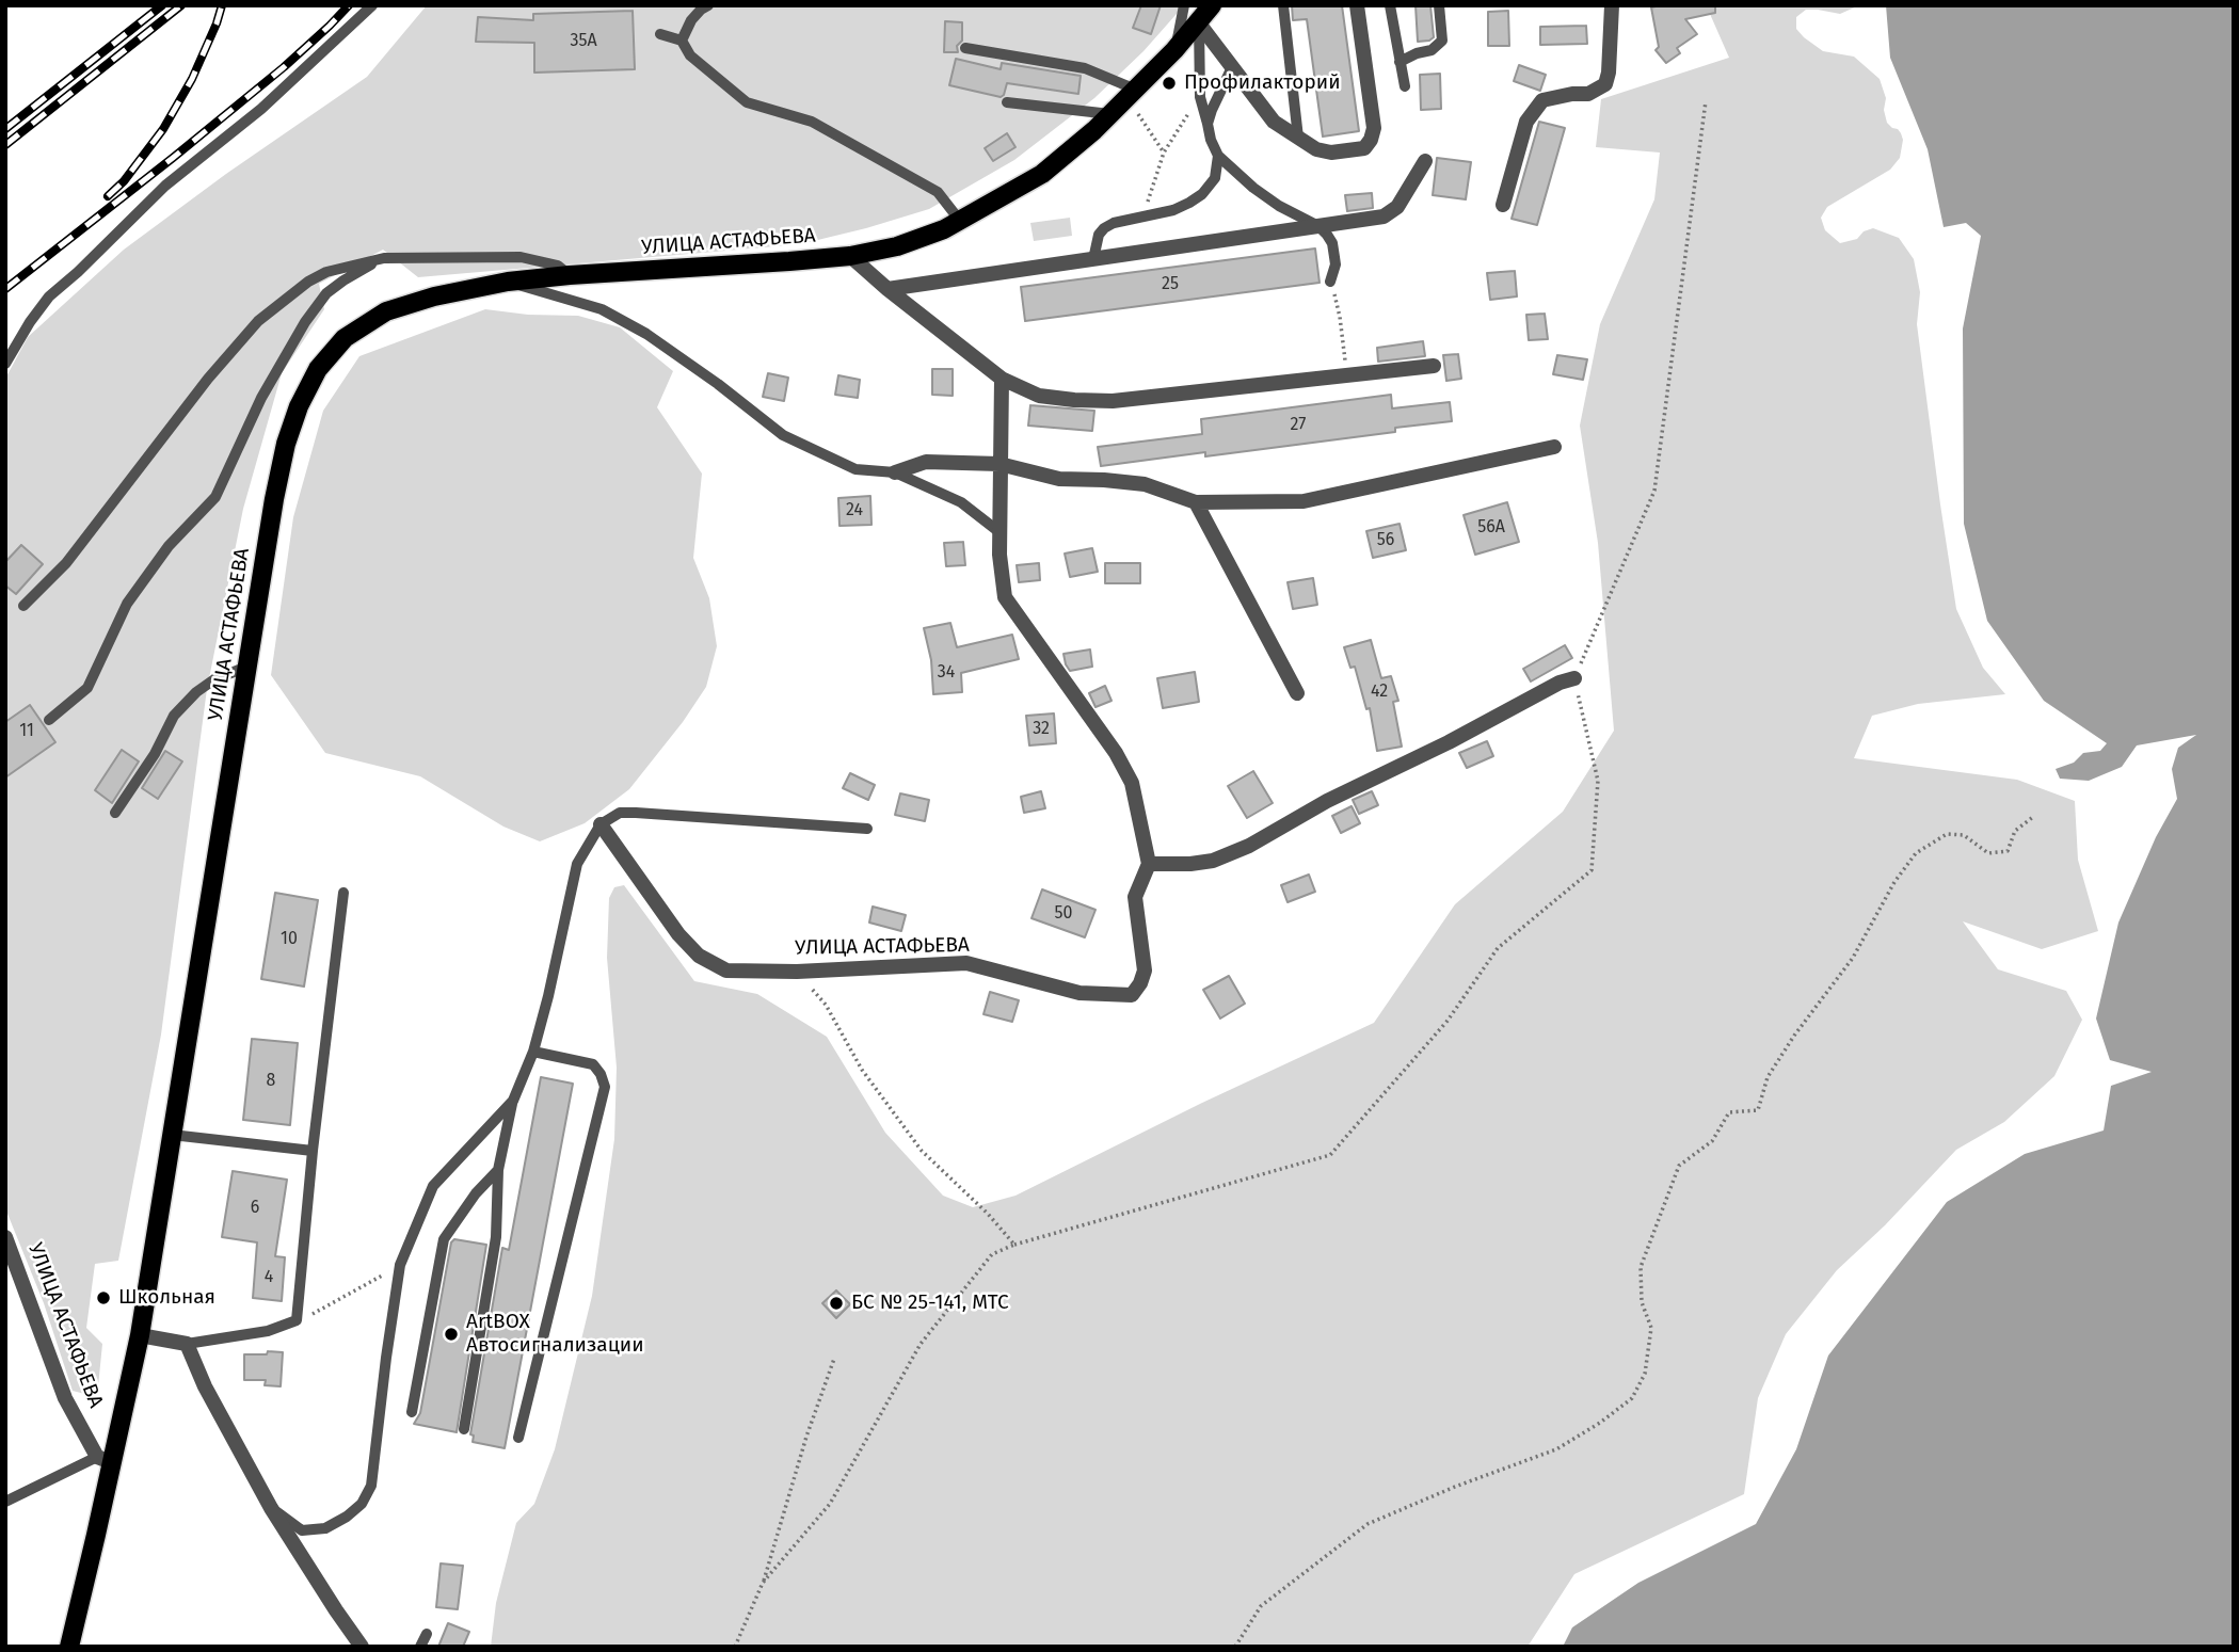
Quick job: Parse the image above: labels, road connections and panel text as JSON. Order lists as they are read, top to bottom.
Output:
{
  "streets": {
    "main road": ["УЛИЦА АСТАФЬЕВА"]
  },
  "places": [
    "Профилакторий",
    "Школьная",
    "БС № 25-141, МТС",
    "ArtBOX Автосигнализации"
  ],
  "house_numbers": [
    "35А",
    "25",
    "27",
    "24",
    "56А",
    "56",
    "34",
    "42",
    "32",
    "11",
    "50",
    "10",
    "8",
    "6",
    "4"
  ]
}
